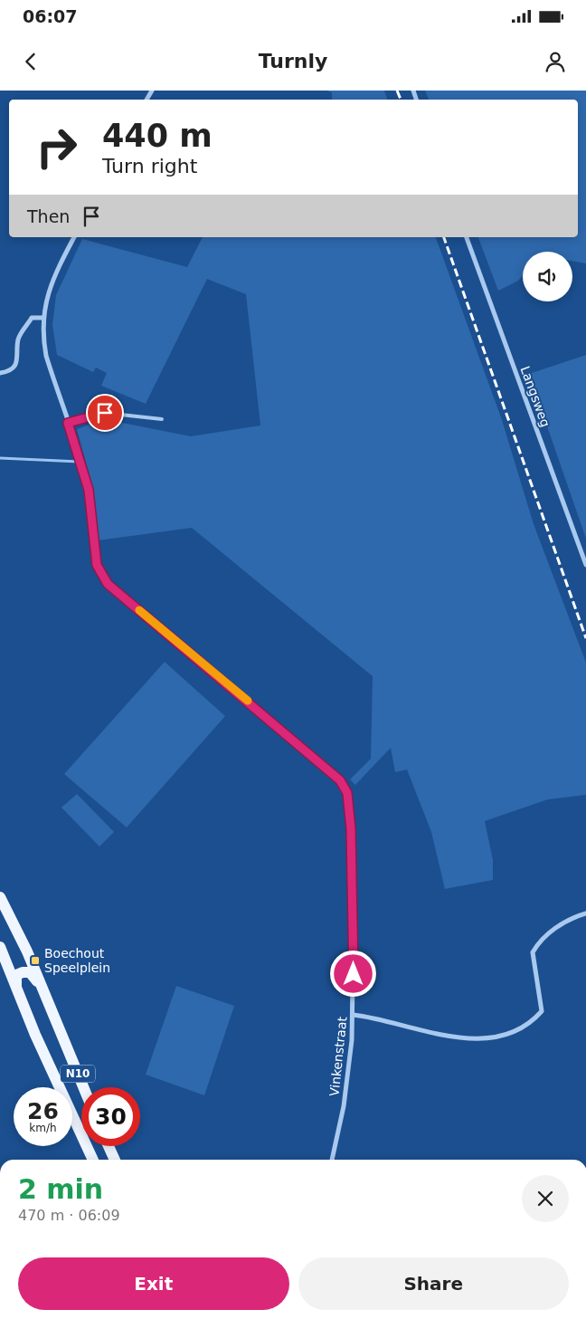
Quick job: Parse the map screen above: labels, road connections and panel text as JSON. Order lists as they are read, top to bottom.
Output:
{
  "streets": {
    "main road": ["N10"],
    "street": ["Langsweg", "Vinkenstraat"]
  },
  "places": {
    "transit": ["Boechout Speelplein"]
  },
  "page": {
    "status": "06:07",
    "header": "Turnly",
    "turn": ["440 m", "Turn right"],
    "then": "Then",
    "speed": "26 km/h",
    "limit": "30",
    "heading": ["2 min", "470 m · 06:09"],
    "buttons": ["Exit", "Share"]
  }
}
